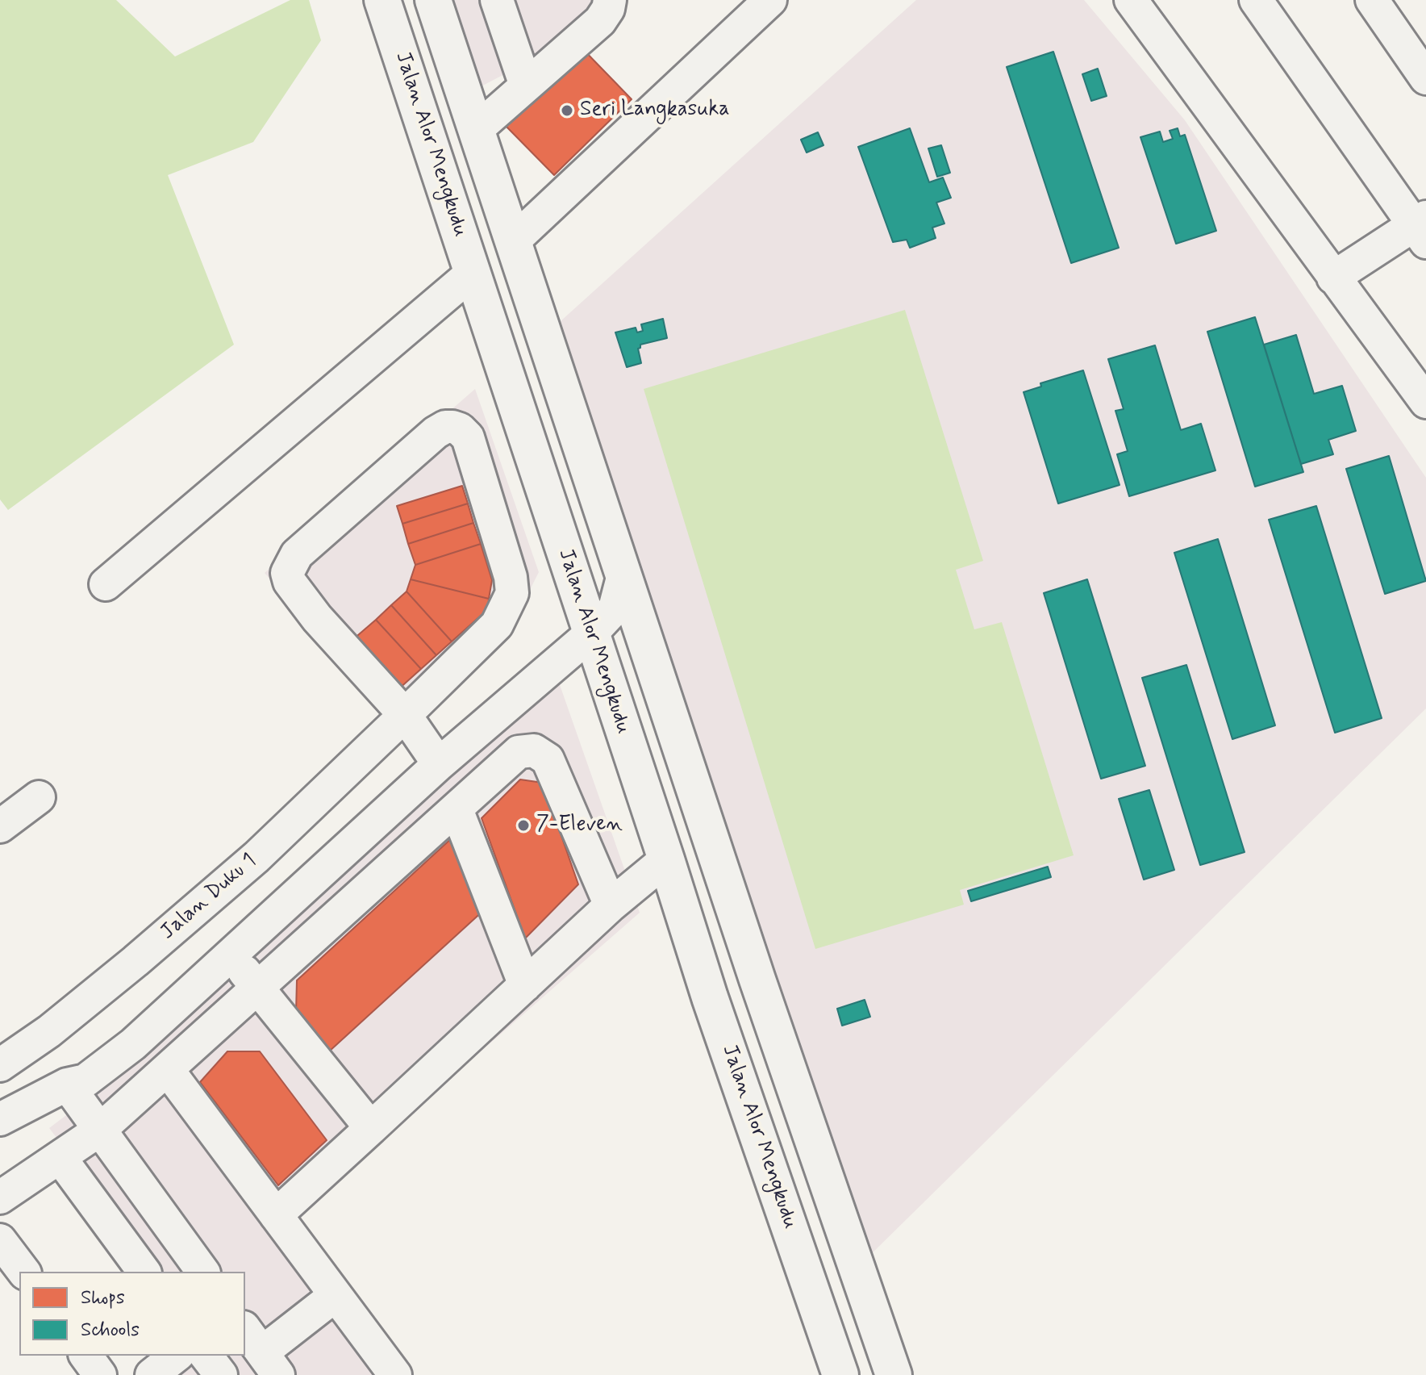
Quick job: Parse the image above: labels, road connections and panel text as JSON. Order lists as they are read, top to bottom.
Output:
{
  "streets": {
    "main road": ["Jalan Alor Mengkudu"],
    "street": ["Jalan Duku 1"]
  },
  "places": ["Seri Langkasuka", "7-Eleven"],
  "legend": ["Shops", "Schools"]
}
